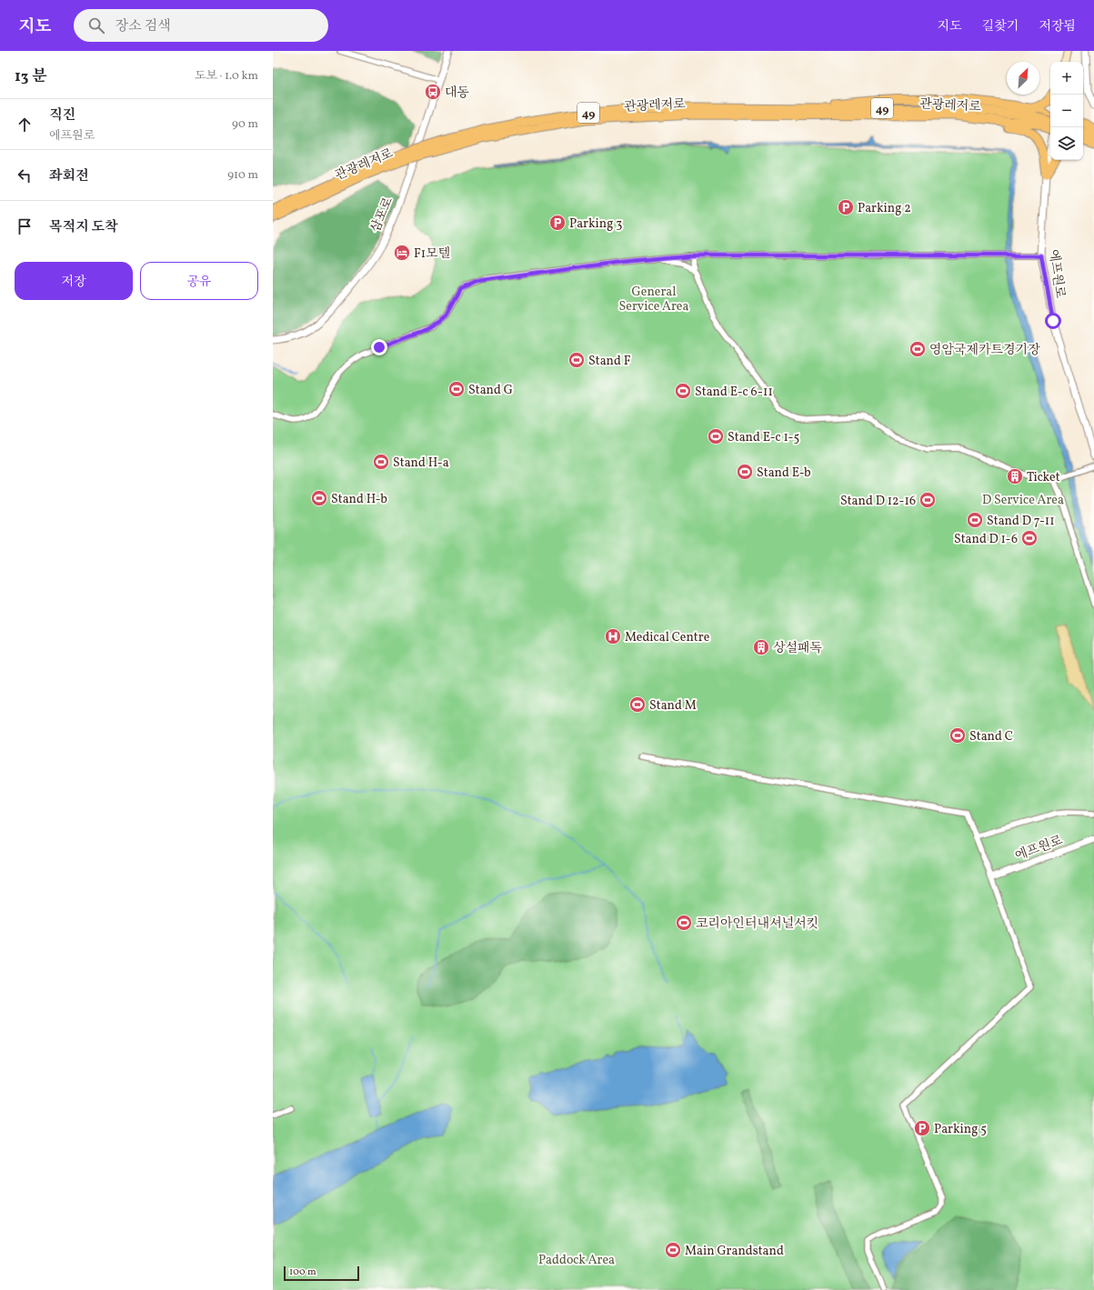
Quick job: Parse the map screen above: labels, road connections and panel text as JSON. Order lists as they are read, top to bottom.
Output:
{
  "streets": {
    "highway": ["관광레저로", "49"],
    "street": ["삼포로", "에프원로"]
  },
  "parks": ["General Service Area", "D Service Area", "Paddock Area"],
  "places": {
    "bus stop": ["대동"],
    "parking": ["Parking 2", "Parking 3", "Parking 5"],
    "hotel": ["F1모텔"],
    "sports": [
      "영암국제카트경기장",
      "Stand F",
      "Stand G",
      "Stand E-c 6-11",
      "Stand E-c 1-5",
      "Stand H-a",
      "Stand E-b",
      "Stand H-b",
      "Stand D 12-16",
      "Stand D 7-11",
      "Stand D 1-6",
      "Stand M",
      "Stand C",
      "코리아인터내셔널서킷",
      "Main Grandstand"
    ],
    "building": ["Ticket", "상설패독"],
    "hospital": ["Medical Centre"]
  },
  "scale_bar": "100 m",
  "north": "top right",
  "page": {
    "header": "지도",
    "search": "장소 검색",
    "nav": ["지도", "길찾기", "저장됨"],
    "heading": ["13 분", "도보 · 1.0 km"],
    "map_buttons": ["+", "−"],
    "list": [
      ["직진", "에프원로", "90 m"],
      ["좌회전", "910 m"],
      "목적지 도착"
    ],
    "buttons": ["저장", "공유"],
    "scale": "100 m"
  }
}
